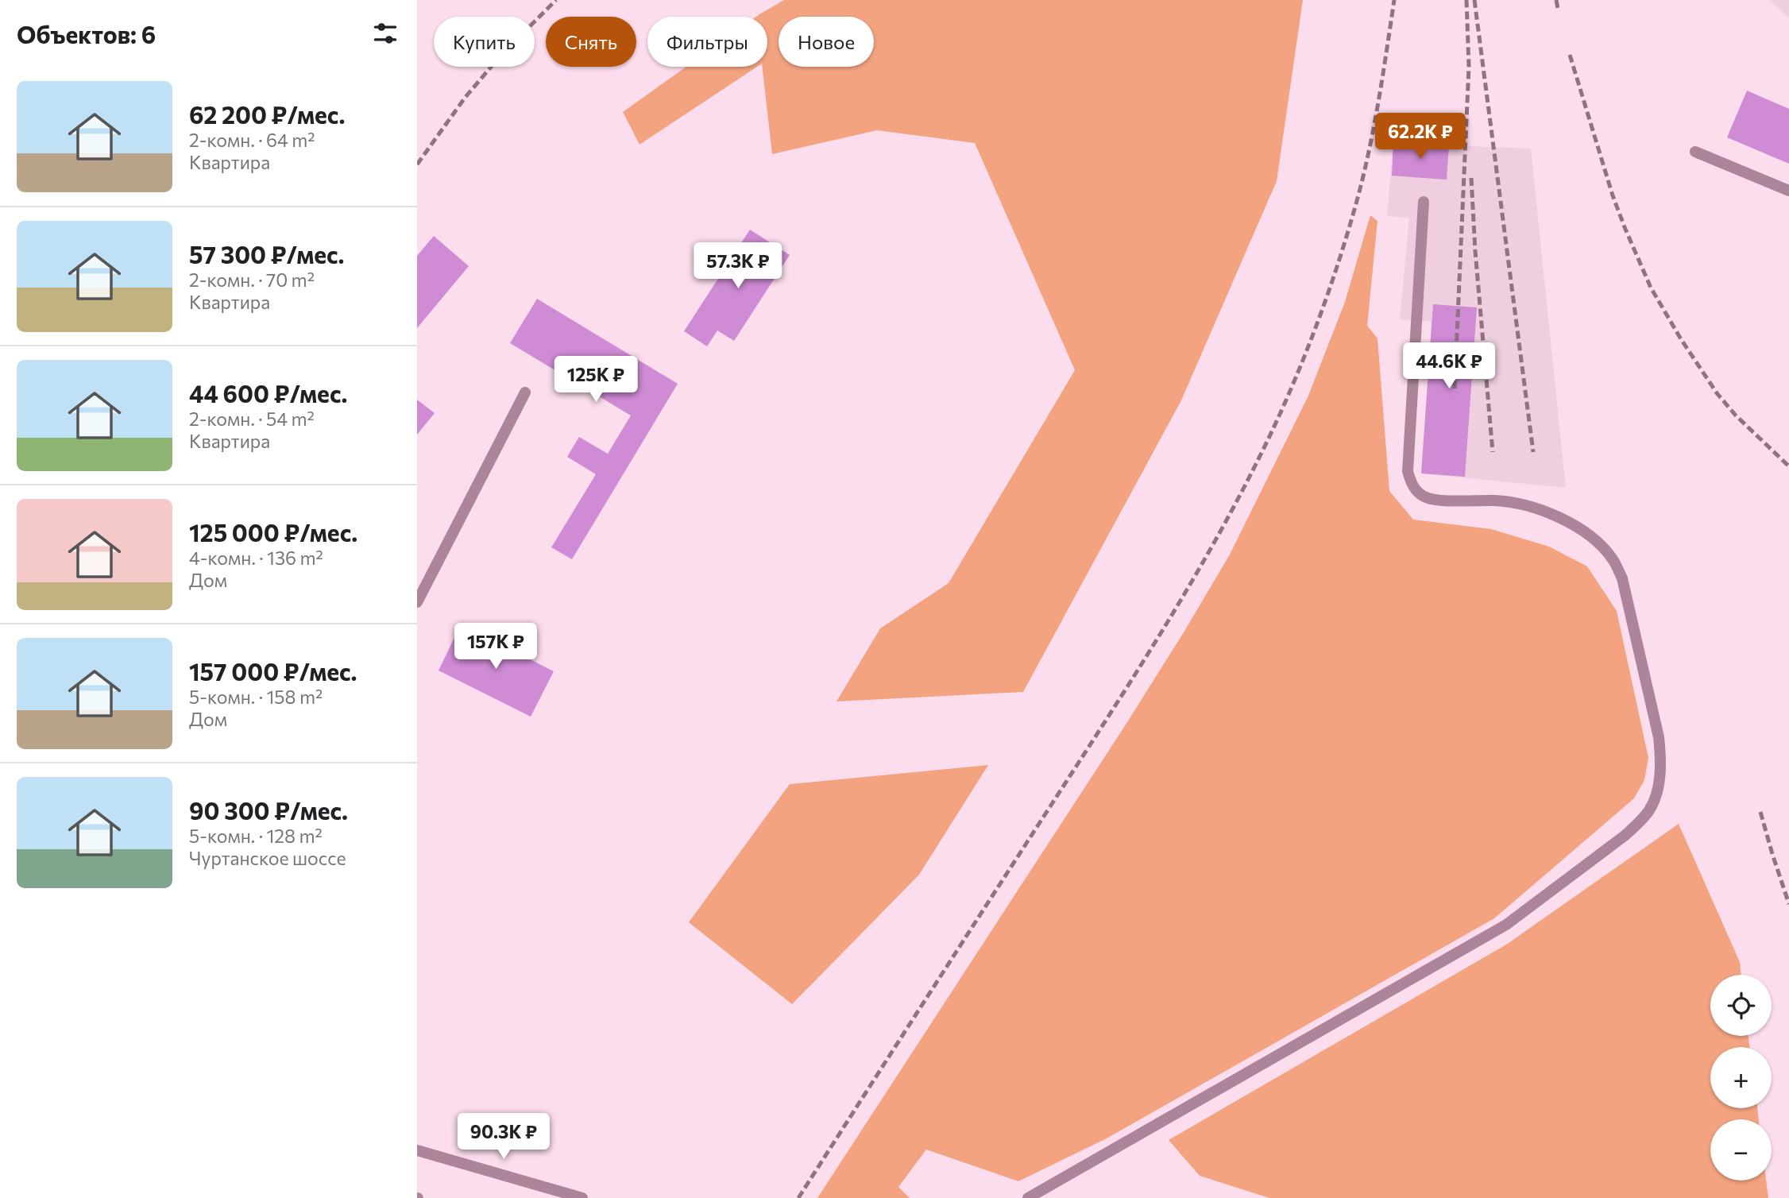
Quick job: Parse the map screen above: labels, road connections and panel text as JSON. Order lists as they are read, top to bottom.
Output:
{
  "page": {
    "heading": "Объектов: 6",
    "chip": [
      "Купить",
      "Снять",
      "Фильтры",
      "Новое"
    ],
    "list": [
      {
        "name": "62 200 ₽/мес.",
        "note": "2-комн. · 64 m² · Квартира"
      },
      {
        "name": "57 300 ₽/мес.",
        "note": "2-комн. · 70 m² · Квартира"
      },
      {
        "name": "44 600 ₽/мес.",
        "note": "2-комн. · 54 m² · Квартира"
      },
      {
        "name": "125 000 ₽/мес.",
        "note": "4-комн. · 136 m² · Дом"
      },
      {
        "name": "157 000 ₽/мес.",
        "note": "5-комн. · 158 m² · Дом"
      },
      {
        "name": "90 300 ₽/мес.",
        "note": "5-комн. · 128 m² · Чуртанское шоссе"
      }
    ],
    "price": [
      "62.2K ₽",
      "57.3K ₽",
      "44.6K ₽",
      "125K ₽",
      "157K ₽",
      "90.3K ₽"
    ],
    "map_buttons": ["+", "−"]
  }
}
